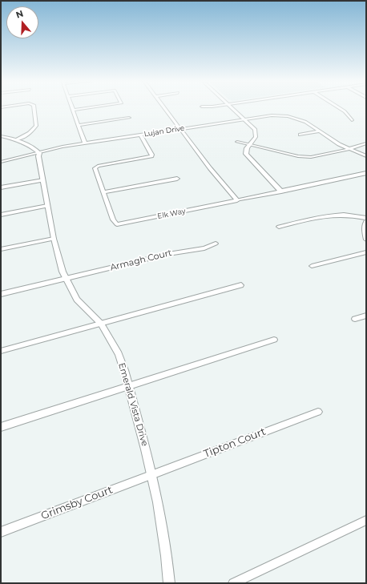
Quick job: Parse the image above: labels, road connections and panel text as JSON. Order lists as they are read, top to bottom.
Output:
{
  "streets": {
    "street": [
      "Lujan Drive",
      "Elk Way",
      "Armagh Court",
      "Emerald Vista Drive",
      "Tipton Court",
      "Grimsby Court"
    ]
  },
  "crossings": [
    ["Lujan Drive", "Elk Way"],
    ["Lujan Drive", "Emerald Vista Drive"],
    ["Armagh Court", "Emerald Vista Drive"],
    ["Emerald Vista Drive", "Tipton Court"],
    ["Emerald Vista Drive", "Grimsby Court"],
    ["Tipton Court", "Grimsby Court"]
  ],
  "north": "top"
}
